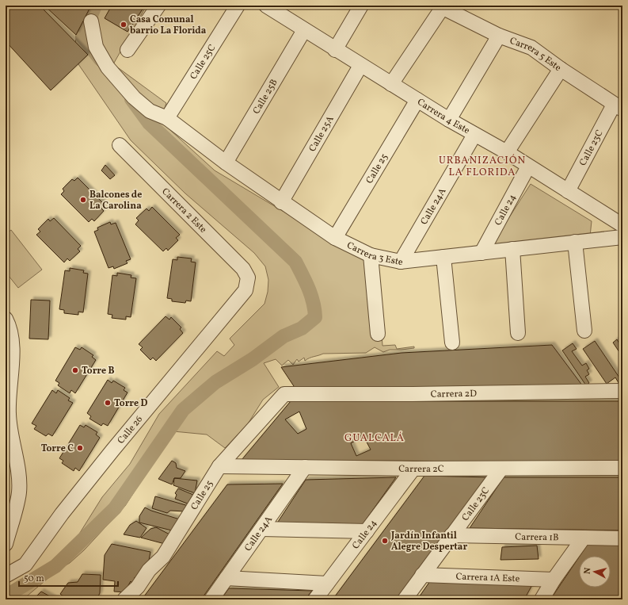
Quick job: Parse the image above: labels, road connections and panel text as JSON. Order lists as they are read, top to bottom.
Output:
{
  "streets": {
    "street": [
      "Carrera 5 Este",
      "Calle 25C",
      "Calle 25B",
      "Carrera 4 Este",
      "Calle 25A",
      "Calle 23C",
      "Calle 25",
      "Calle 24A",
      "Calle 24",
      "Carrera 2 Este",
      "Carrera 3 Este",
      "Carrera 2D",
      "Calle 26",
      "Carrera 2C",
      "Carrera 1B",
      "Carrera 1A Este"
    ]
  },
  "crossings": [
    ["Carrera 5 Este", "Calle 23C"],
    ["Calle 25C", "Carrera 3 Este"],
    ["Calle 25B", "Carrera 4 Este"],
    ["Calle 25B", "Carrera 3 Este"],
    ["Carrera 4 Este", "Calle 25A"],
    ["Carrera 4 Este", "Calle 23C"],
    ["Carrera 4 Este", "Calle 25"],
    ["Carrera 4 Este", "Calle 24A"],
    ["Carrera 4 Este", "Calle 24"],
    ["Calle 25A", "Carrera 3 Este"],
    ["Calle 23C", "Carrera 2C"],
    ["Calle 23C", "Carrera 1B"],
    ["Calle 23C", "Carrera 1A Este"],
    ["Calle 25", "Carrera 3 Este"],
    ["Calle 25", "Carrera 2D"],
    ["Calle 25", "Carrera 2C"],
    ["Calle 24A", "Carrera 3 Este"],
    ["Calle 24A", "Carrera 2C"],
    ["Calle 24", "Carrera 3 Este"],
    ["Calle 24", "Carrera 2C"],
    ["Carrera 2 Este", "Calle 26"]
  ],
  "districts": ["URBANIZACIÓN LA FLORIDA", "GUALCALÁ"],
  "places": [
    "Casa Comunal barrio La Florida",
    "Balcones de La Carolina",
    "Torre B",
    "Torre D",
    "Torre C",
    "Jardín Infantil Alegre Despertar"
  ],
  "scale_bar": "50 m",
  "north": "left"
}
